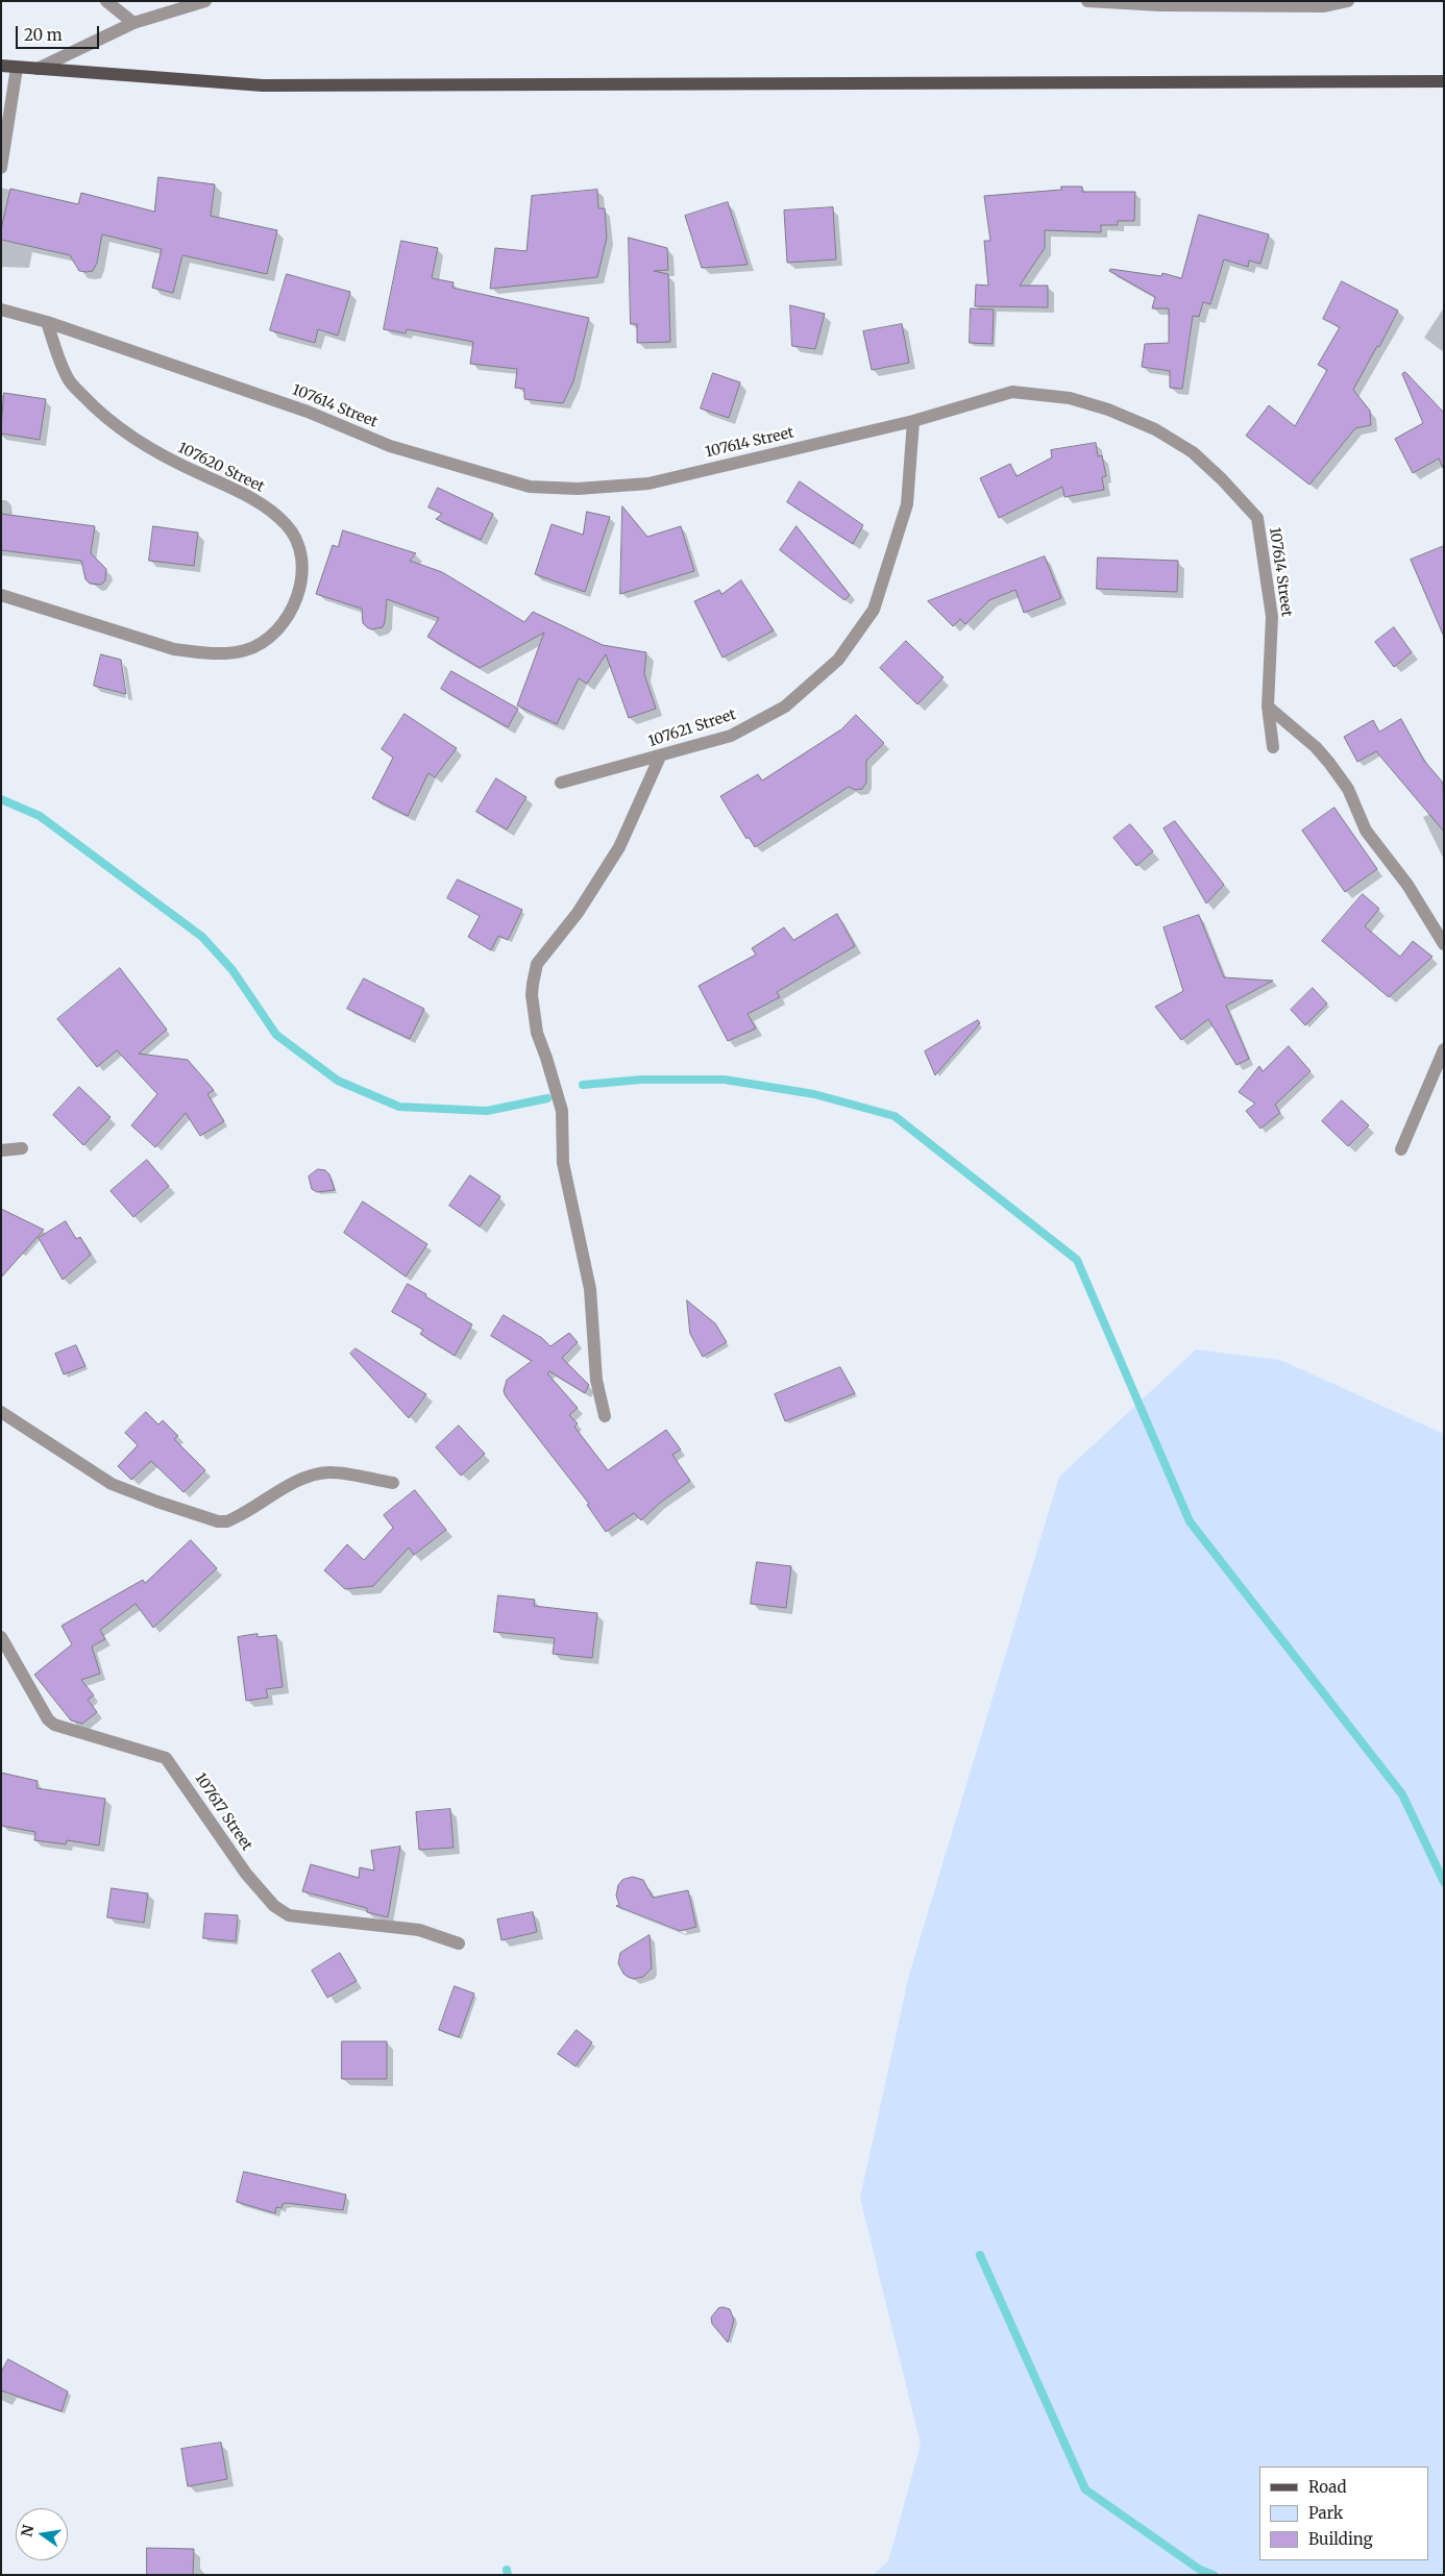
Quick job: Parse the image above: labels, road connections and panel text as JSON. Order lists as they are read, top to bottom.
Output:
{
  "streets": {
    "street": [
      "107614 Street",
      "107620 Street",
      "107621 Street",
      "107617 Street"
    ]
  },
  "crossings": [
    ["107614 Street", "107620 Street"],
    ["107614 Street", "107621 Street"]
  ],
  "legend": ["Road", "Park", "Building"],
  "scale_bar": "20 m",
  "north": "left"
}
